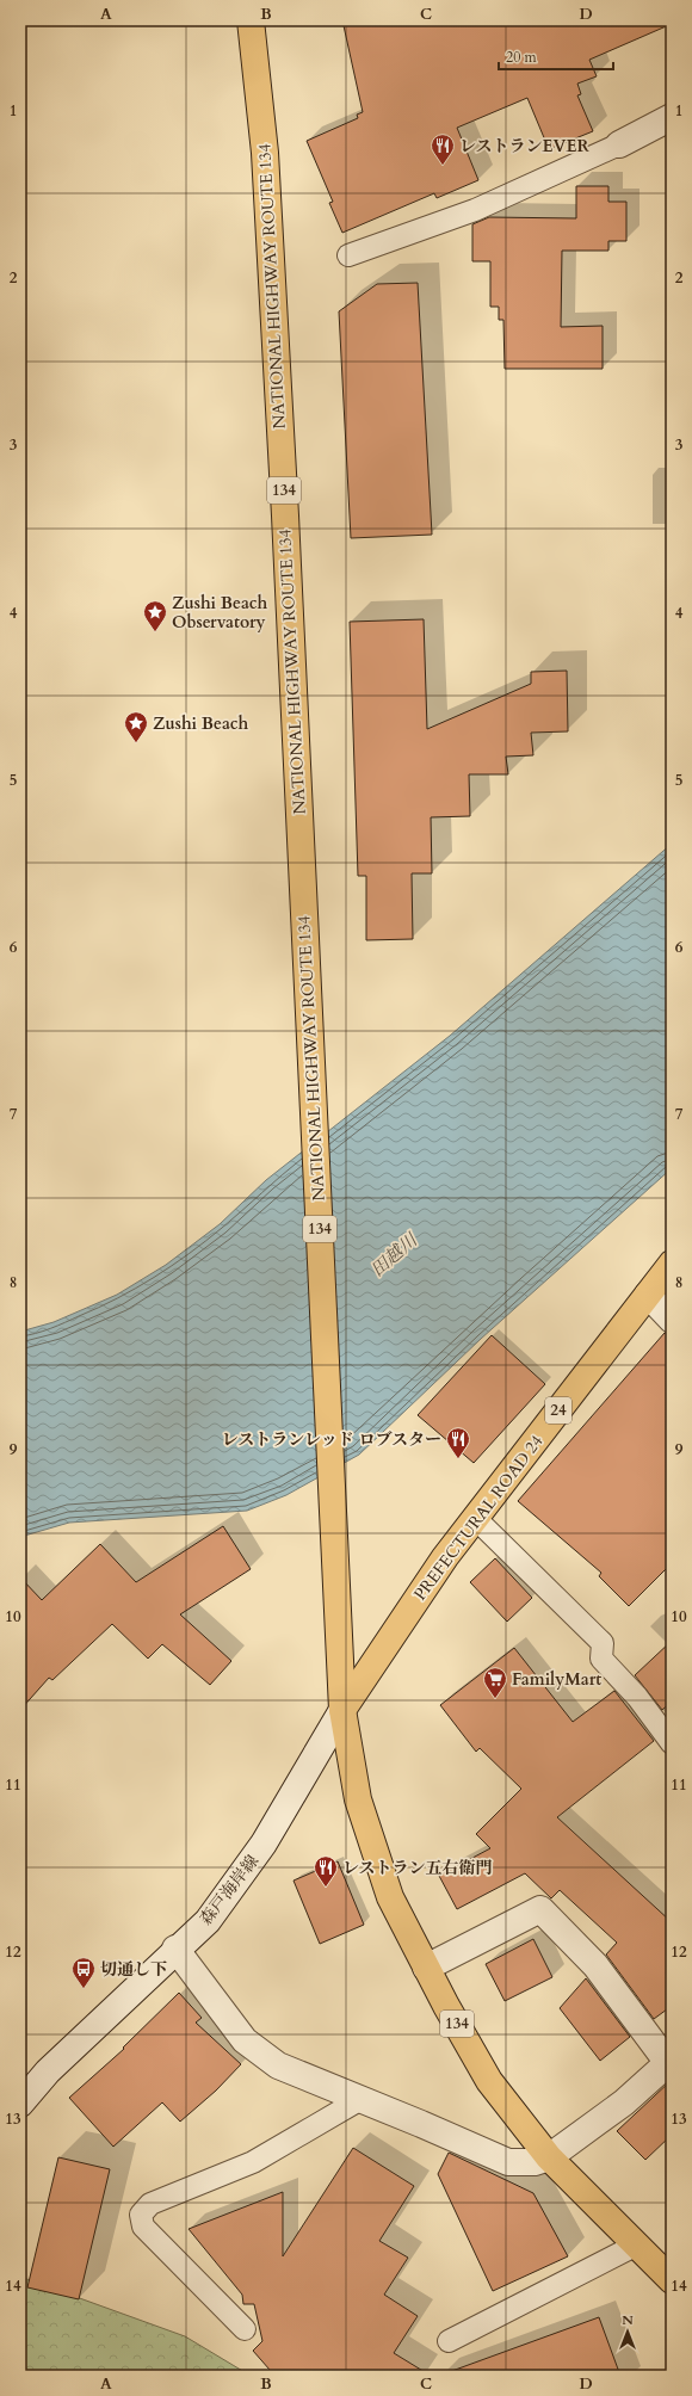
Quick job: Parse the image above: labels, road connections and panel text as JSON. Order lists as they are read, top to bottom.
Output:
{
  "streets": {
    "main road": [
      "NATIONAL HIGHWAY ROUTE 134",
      "134",
      "24",
      "PREFECTURAL ROAD 24"
    ],
    "street": ["森戸海岸線"]
  },
  "crossings": [
    ["NATIONAL HIGHWAY ROUTE 134", "PREFECTURAL ROAD 24"],
    ["NATIONAL HIGHWAY ROUTE 134", "森戸海岸線"],
    ["PREFECTURAL ROAD 24", "森戸海岸線"]
  ],
  "water": ["田越川"],
  "places": {
    "restaurant": ["レストランEVER", "レストランレッド ロブスター", "レストラン五右衛門"],
    "place": ["Zushi Beach Observatory", "Zushi Beach"],
    "supermarket": ["FamilyMart"],
    "bus stop": ["切通し下"]
  },
  "scale_bar": "20 m",
  "north": "top",
  "grid": {
    "columns": [
      "A",
      "B",
      "C",
      "D"
    ],
    "rows": [
      "1",
      "2",
      "3",
      "4",
      "5",
      "6",
      "7",
      "8",
      "9",
      "10",
      "11",
      "12",
      "13",
      "14"
    ]
  }
}
